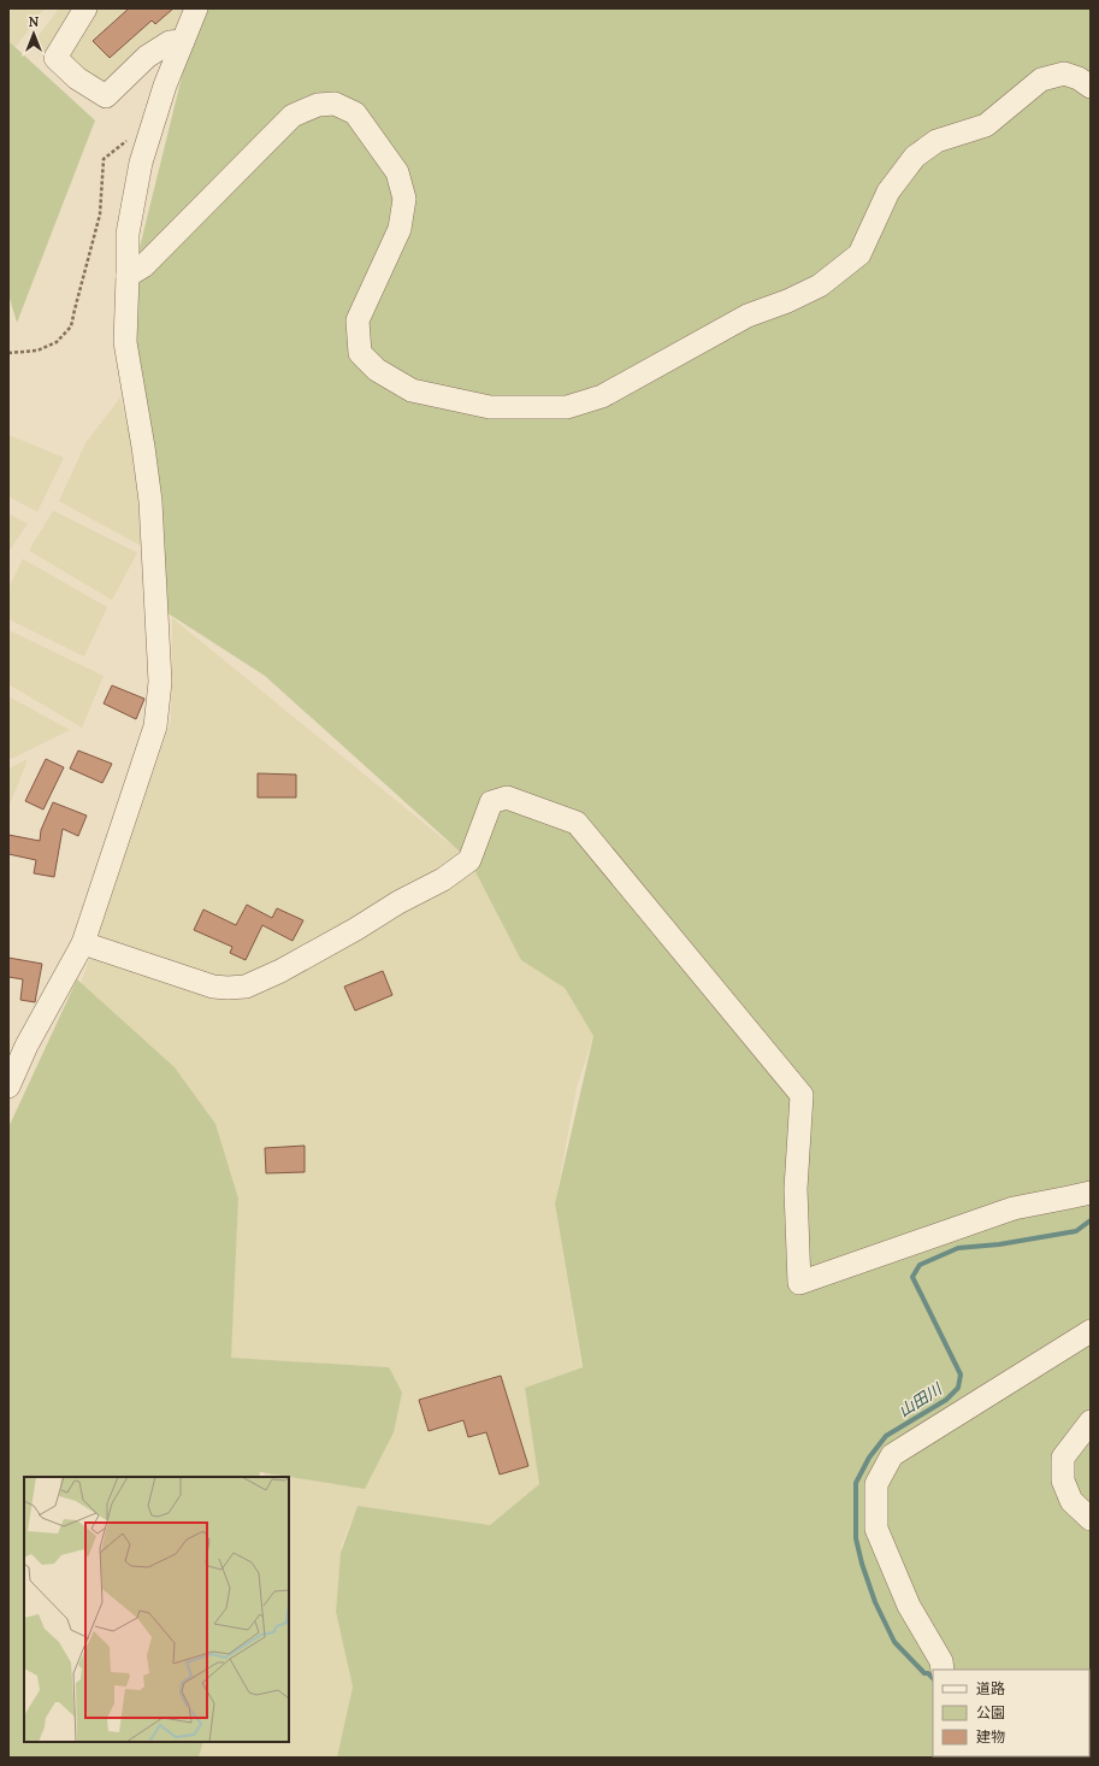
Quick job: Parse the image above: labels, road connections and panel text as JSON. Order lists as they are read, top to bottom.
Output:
{
  "water": ["山田川"],
  "legend": ["道路", "公園", "建物"],
  "north": "top"
}
